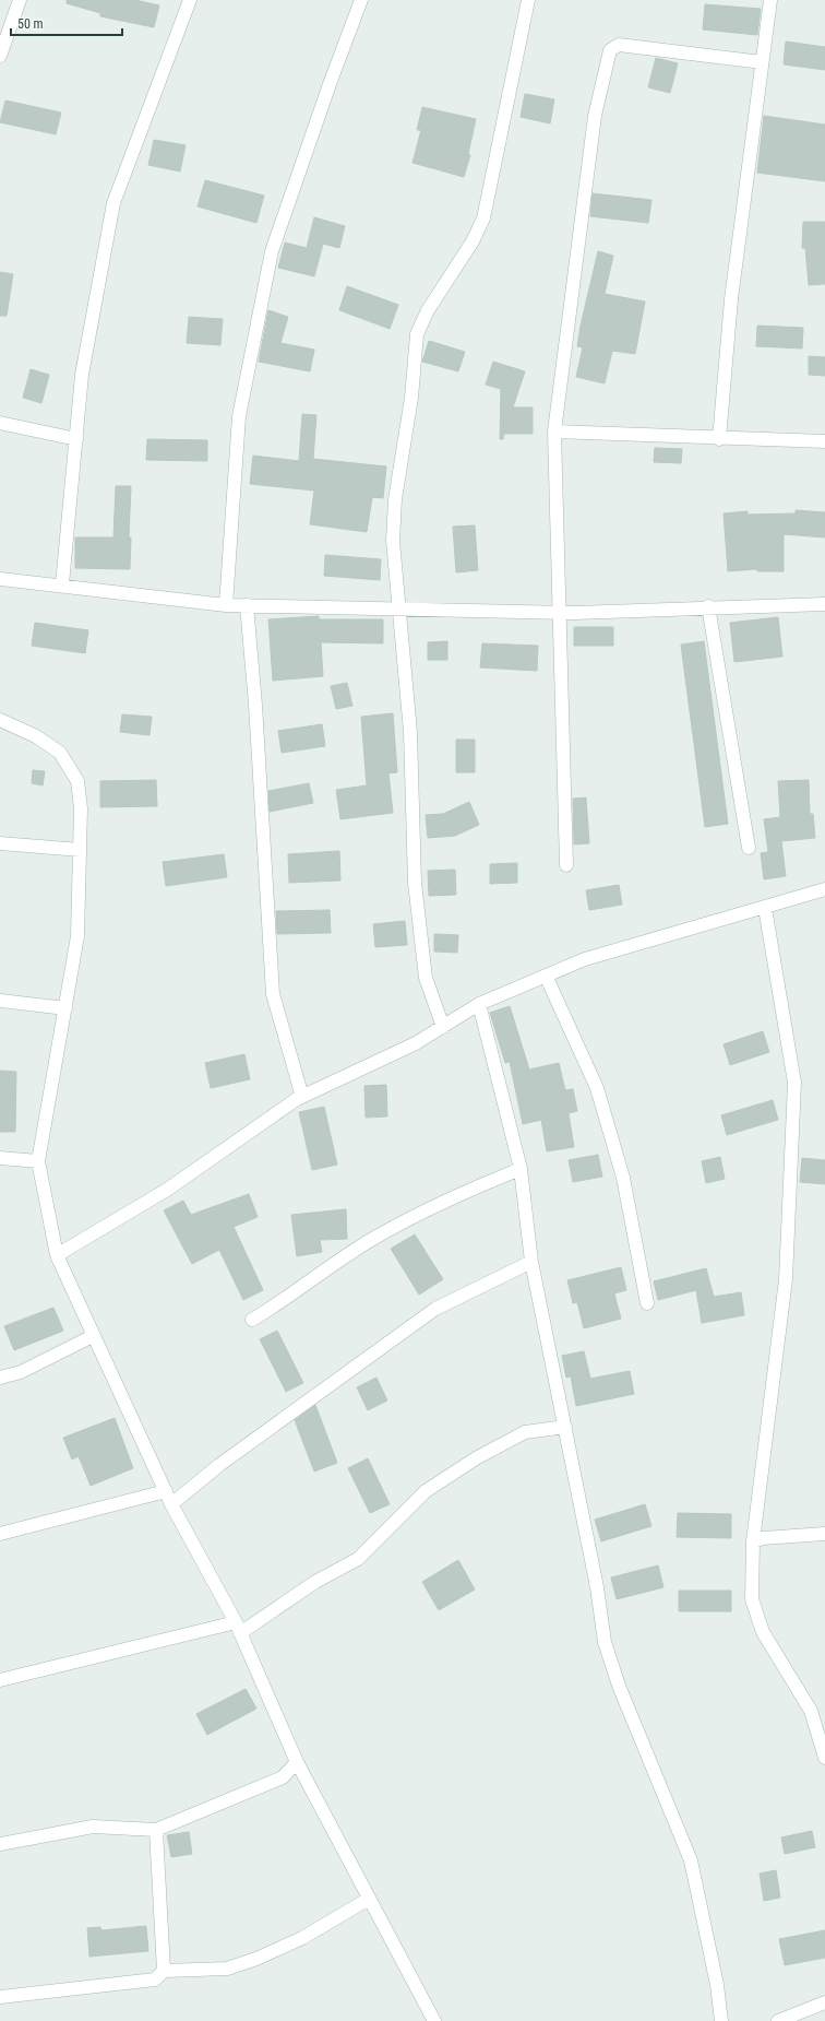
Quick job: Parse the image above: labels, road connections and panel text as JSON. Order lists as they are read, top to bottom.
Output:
{
  "scale_bar": "50 m"
}
